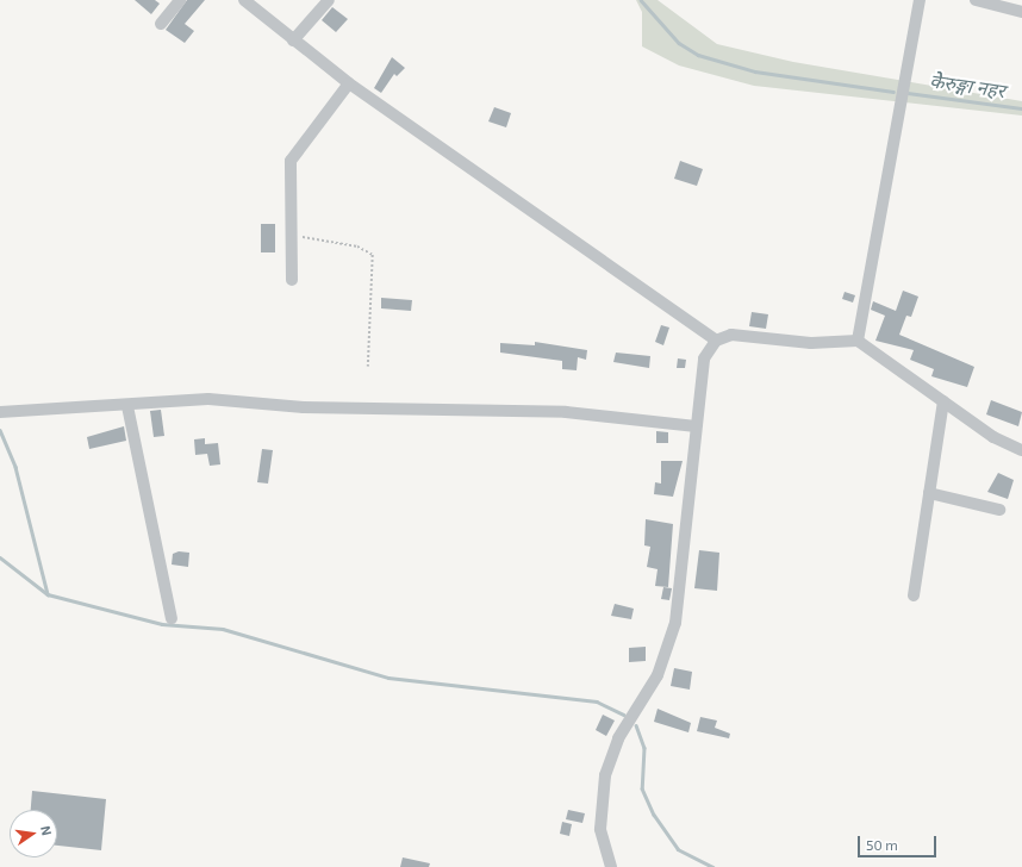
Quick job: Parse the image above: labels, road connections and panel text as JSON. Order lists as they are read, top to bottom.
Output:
{
  "water": ["केेरुङ्गा नहर"],
  "scale_bar": "50 m",
  "north": "right"
}
